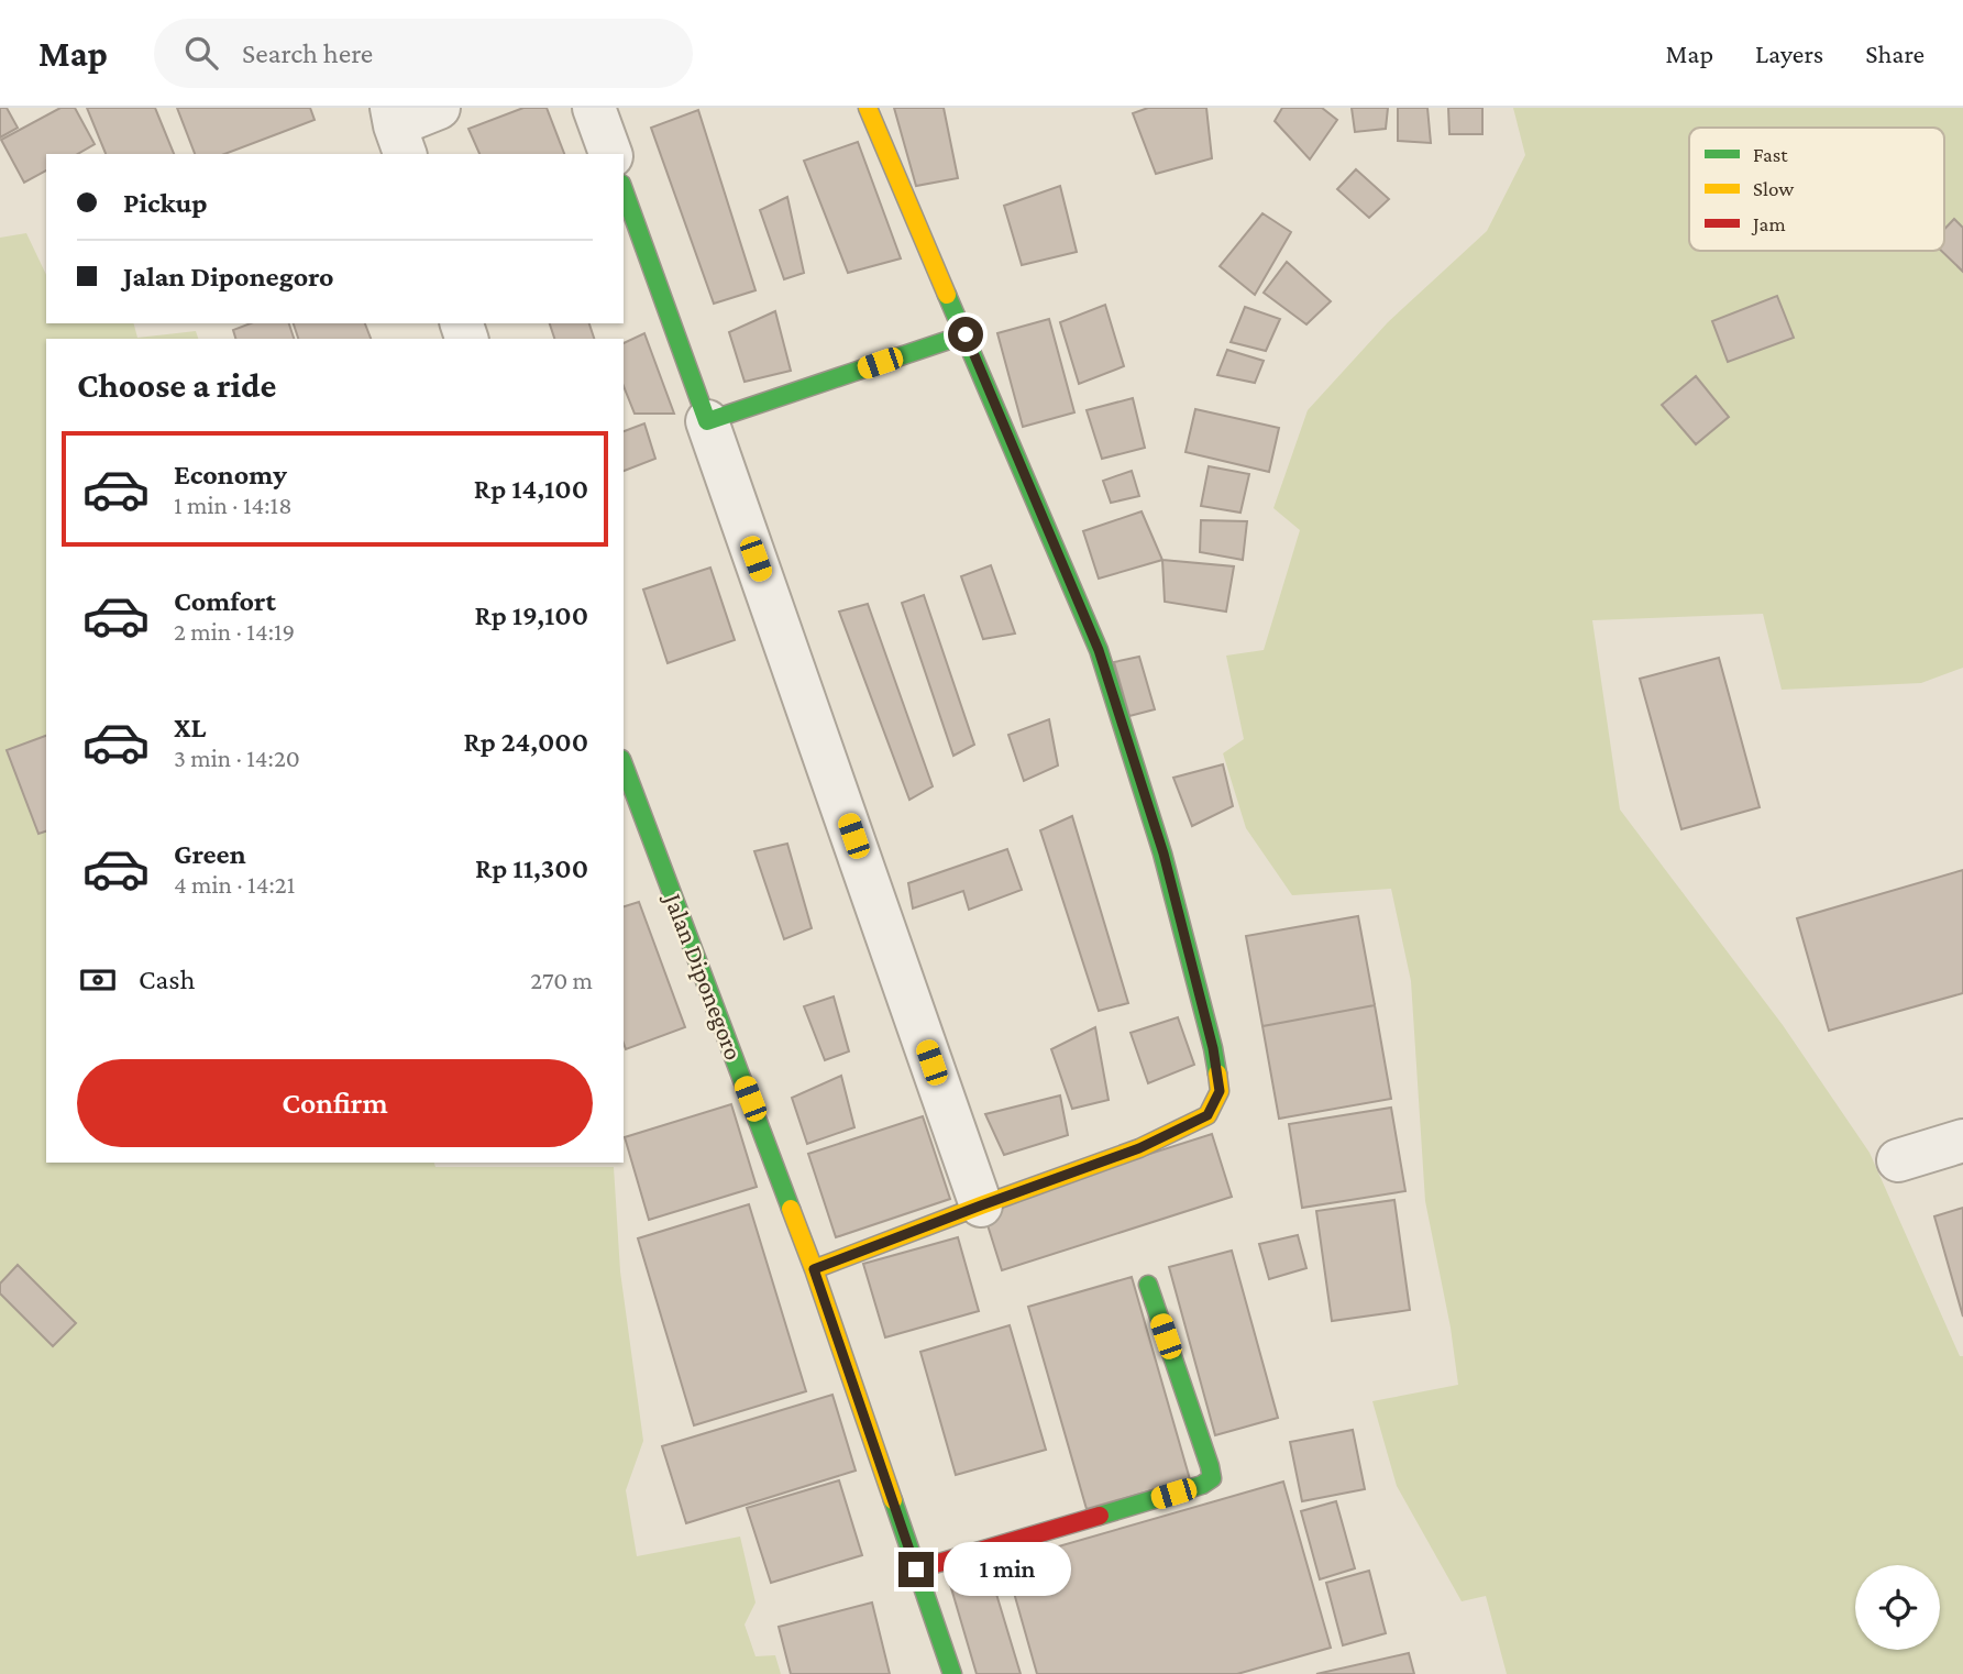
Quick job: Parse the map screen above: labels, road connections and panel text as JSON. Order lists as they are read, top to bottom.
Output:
{
  "streets": {
    "street": ["Jalan Diponegoro"]
  },
  "legend": ["Fast", "Slow", "Jam"],
  "page": {
    "header": "Map",
    "search": "Search here",
    "nav": ["Map", "Layers", "Share"],
    "banner": ["Pickup", "Jalan Diponegoro"],
    "heading": "Choose a ride",
    "list": [
      {
        "name": "Economy",
        "note": "1 min · 14:18",
        "value": "Rp 14,100"
      },
      {
        "name": "Comfort",
        "note": "2 min · 14:19",
        "value": "Rp 19,100"
      },
      {
        "name": "XL",
        "note": "3 min · 14:20",
        "value": "Rp 24,000"
      },
      {
        "name": "Green",
        "note": "4 min · 14:21",
        "value": "Rp 11,300"
      }
    ],
    "pay": ["Cash", "270 m"],
    "buttons": "Confirm",
    "bubble": "1 min"
  }
}
